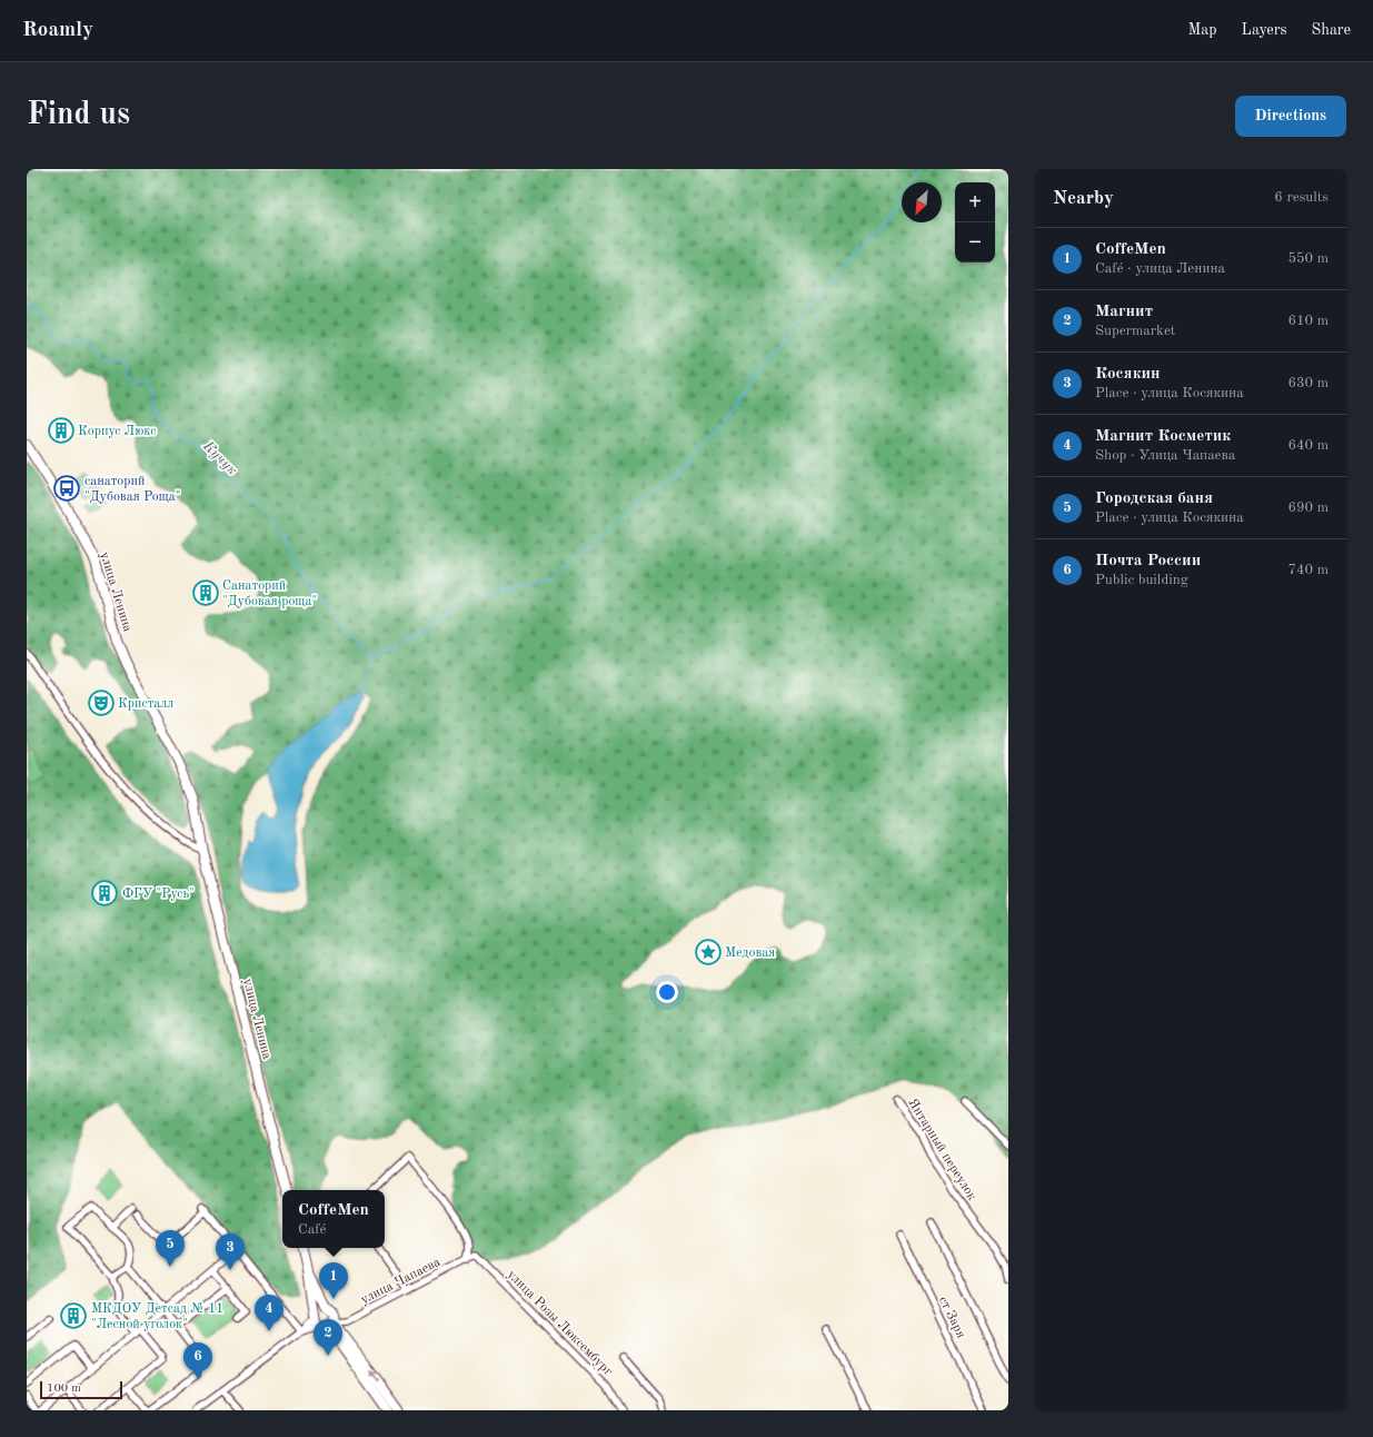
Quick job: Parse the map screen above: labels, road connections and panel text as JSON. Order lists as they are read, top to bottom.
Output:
{
  "streets": {
    "main road": ["улица Ленина"],
    "street": [
      "Янтарный переулок",
      "улица Чапаева",
      "ст Заря",
      "улица Розы Люксембург"
    ]
  },
  "crossings": [
    ["улица Чапаева", "улица Розы Люксембург"]
  ],
  "water": ["Кучук"],
  "places": {
    "building": [
      "Корпус Люкс",
      "Санаторий \"Дубовая роща\"",
      "ФГУ \"Русь\"",
      "МКДОУ Детсад № 11 \"Лесной уголок\""
    ],
    "bus stop": ["санаторий \"Дубовая Роща\""],
    "theatre": ["Кристалл"],
    "place": ["Медовая"]
  },
  "scale_bar": "100 m",
  "north": "bottom left",
  "page": {
    "header": "Roamly",
    "nav": ["Map", "Layers", "Share"],
    "buttons": "Directions",
    "title": "Find us",
    "heading": ["Nearby", "6 results"],
    "map_buttons": ["+", "−"],
    "list": [
      {
        "mark": "1",
        "name": "CoffeMen",
        "note": "Café · улица Ленина",
        "value": "550 m"
      },
      {
        "mark": "2",
        "name": "Магнит",
        "note": "Supermarket",
        "value": "610 m"
      },
      {
        "mark": "3",
        "name": "Косякин",
        "note": "Place · улица Косякина",
        "value": "630 m"
      },
      {
        "mark": "4",
        "name": "Магнит Косметик",
        "note": "Shop · Улица Чапаева",
        "value": "640 m"
      },
      {
        "mark": "5",
        "name": "Городская баня",
        "note": "Place · улица Косякина",
        "value": "690 m"
      },
      {
        "mark": "6",
        "name": "Почта России",
        "note": "Public building",
        "value": "740 m"
      }
    ],
    "popup": ["CoffeMen", "Café"],
    "pins": [
      "5",
      "3",
      "1",
      "4",
      "2",
      "6"
    ],
    "scale": "100 m"
  }
}
